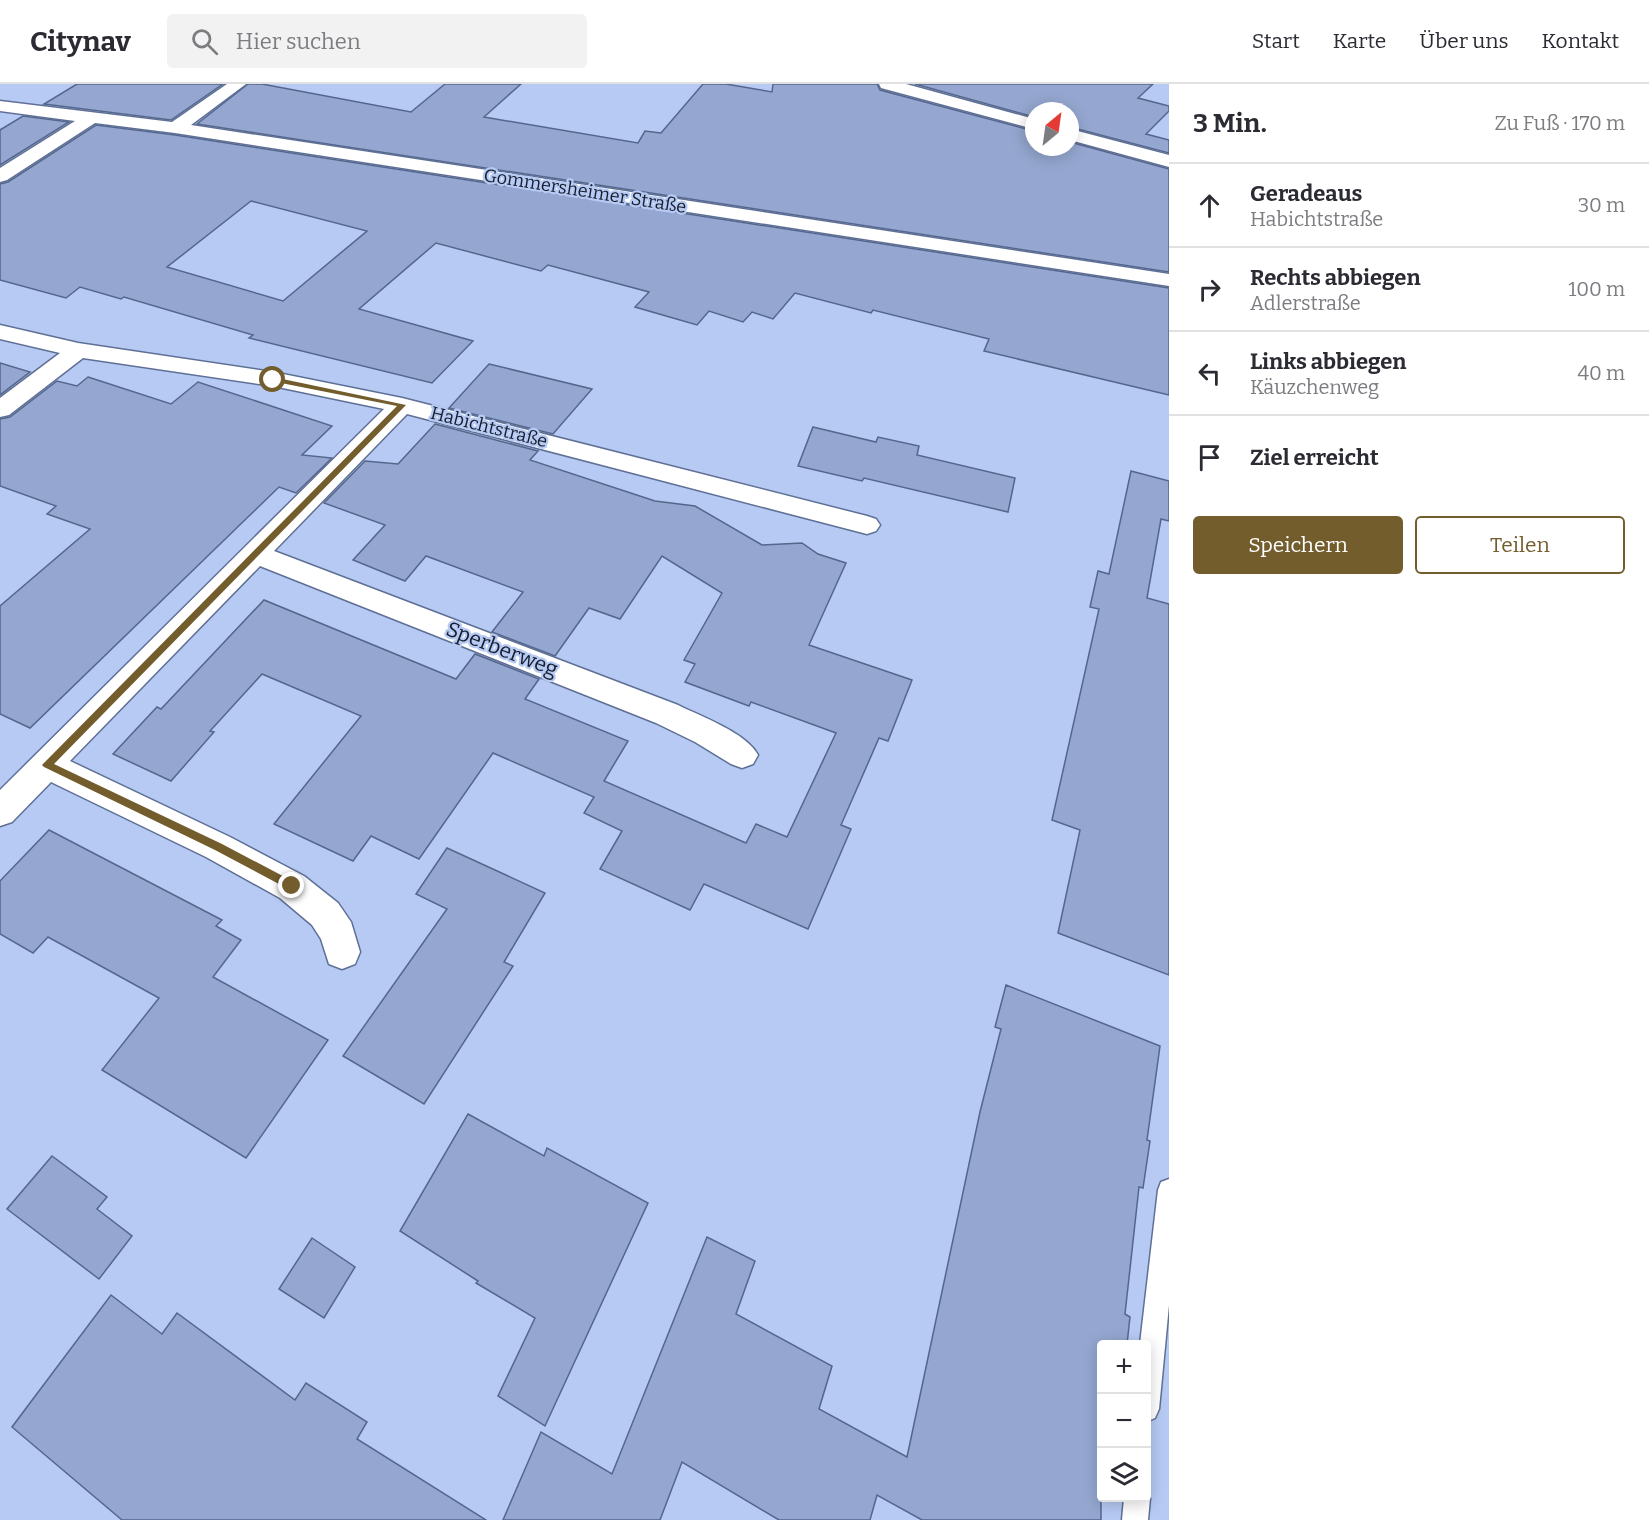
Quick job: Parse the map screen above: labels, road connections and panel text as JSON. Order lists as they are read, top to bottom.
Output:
{
  "streets": {
    "street": ["Gommersheimer Straße", "Habichtstraße", "Sperberweg"]
  },
  "north": "top right",
  "page": {
    "header": "Citynav",
    "search": "Hier suchen",
    "nav": [
      "Start",
      "Karte",
      "Über uns",
      "Kontakt"
    ],
    "heading": ["3 Min.", "Zu Fuß · 170 m"],
    "list": [
      ["Geradeaus", "Habichtstraße", "30 m"],
      ["Rechts abbiegen", "Adlerstraße", "100 m"],
      ["Links abbiegen", "Käuzchenweg", "40 m"],
      "Ziel erreicht"
    ],
    "buttons": ["Speichern", "Teilen"],
    "map_buttons": ["+", "−"]
  }
}
